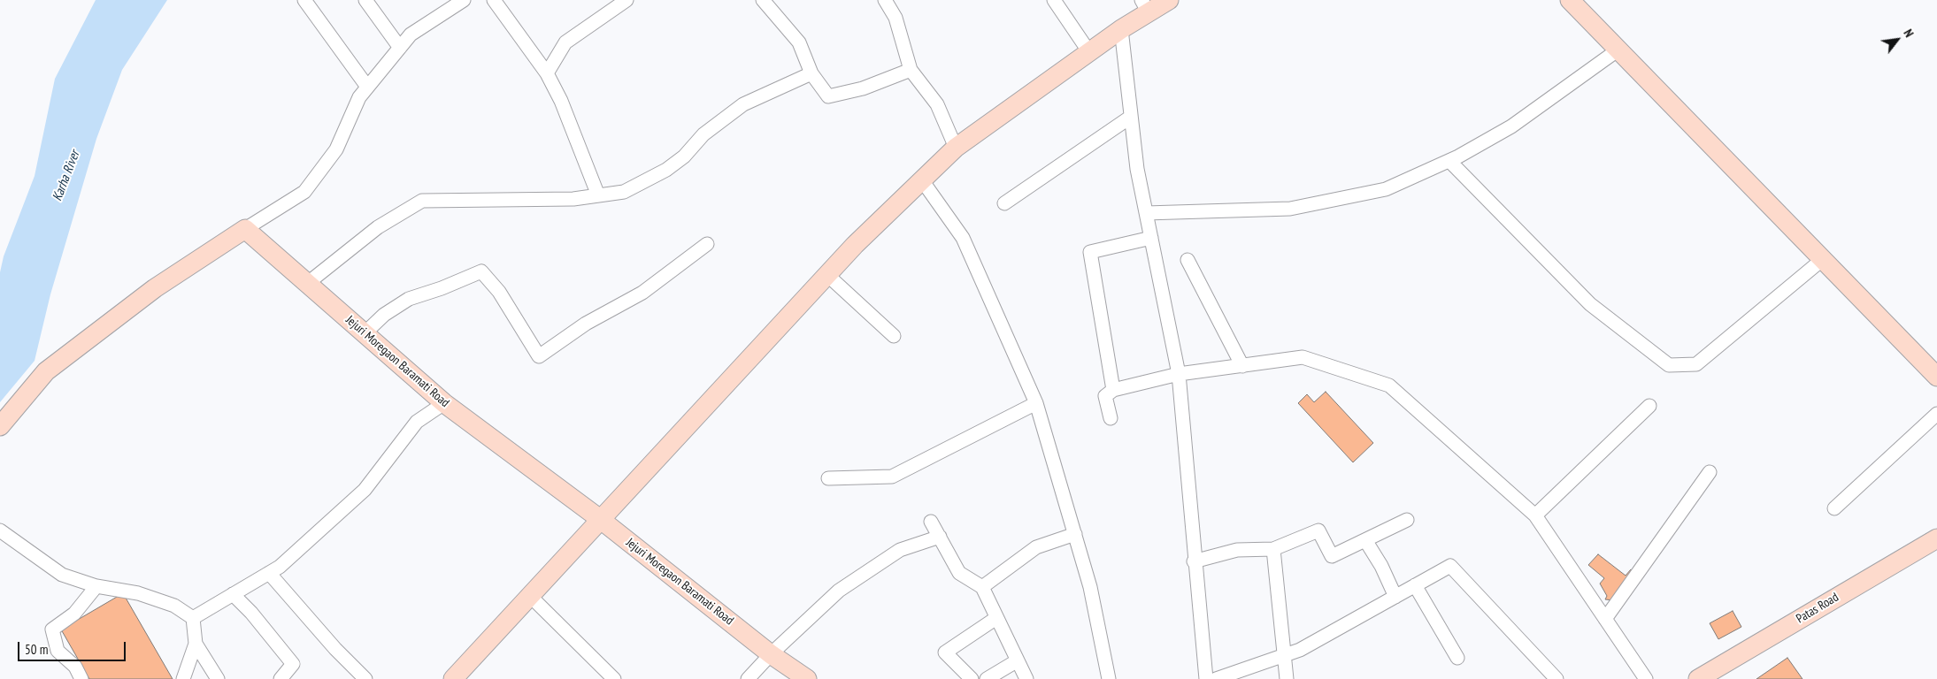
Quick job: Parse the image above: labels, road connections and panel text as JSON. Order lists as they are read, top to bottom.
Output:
{
  "streets": {
    "street": ["Jejuri Moregaon Baramati Road", "Patas Road"]
  },
  "water": ["Karha River"],
  "scale_bar": "50 m",
  "north": "top right"
}
